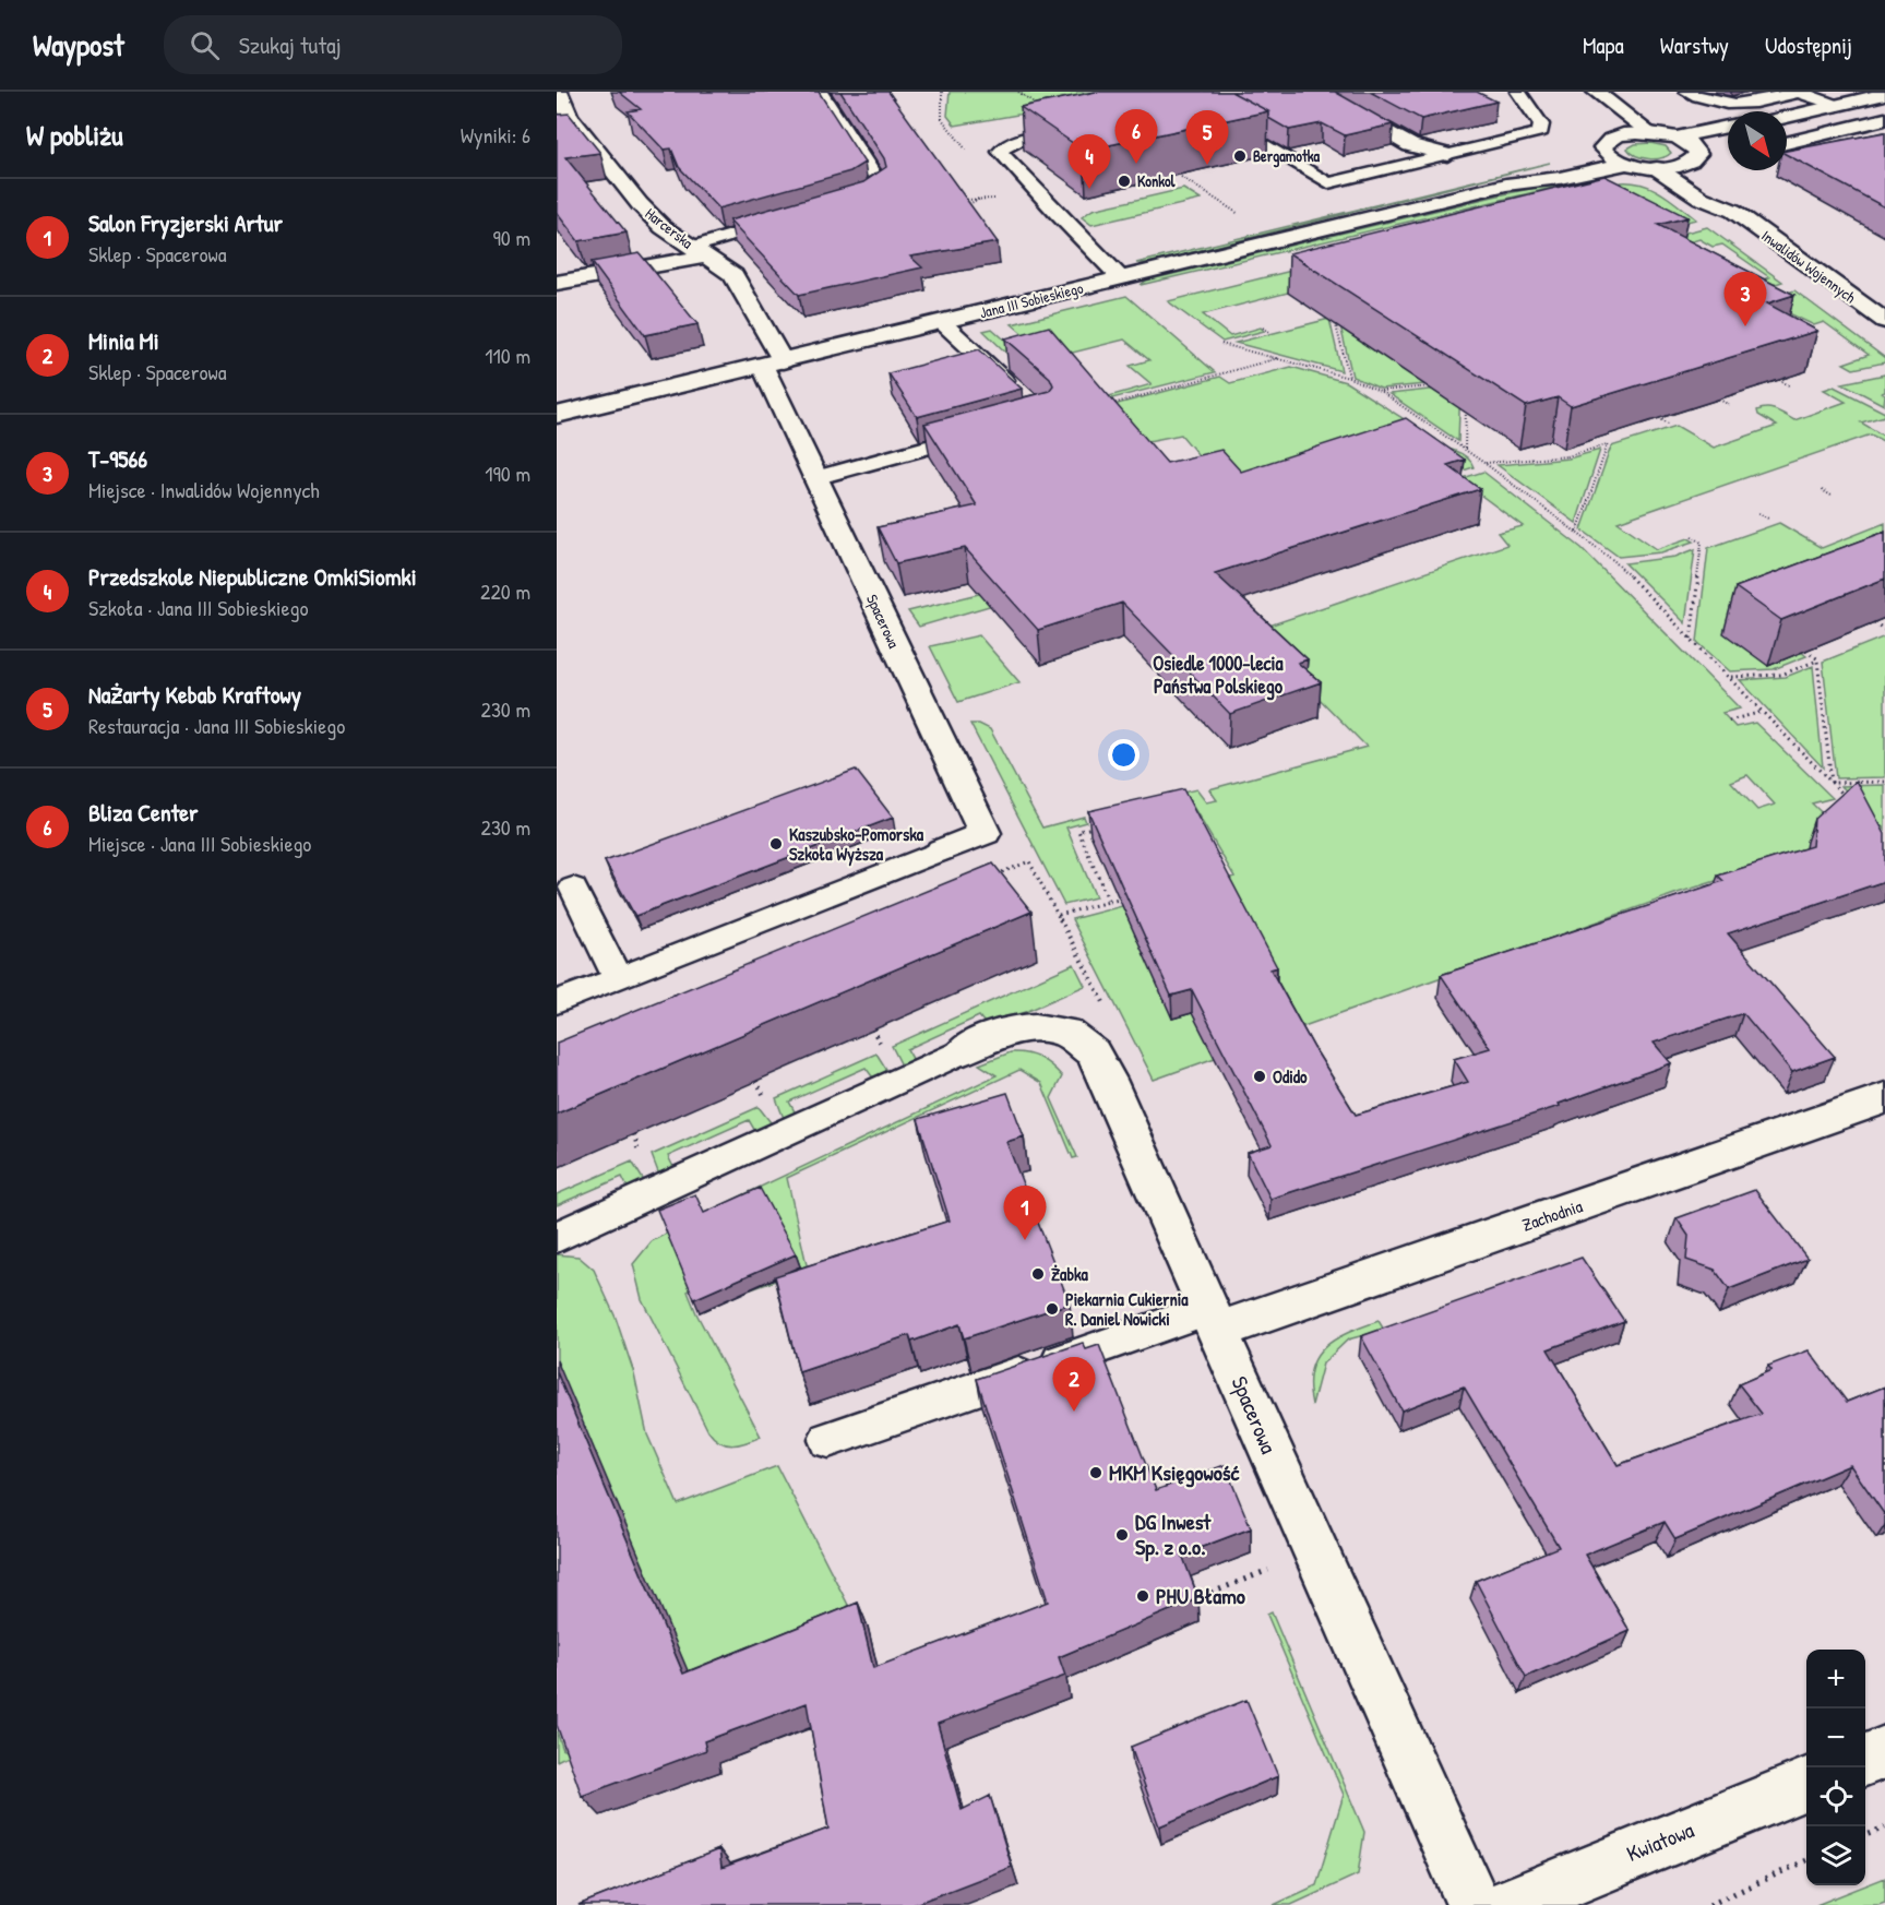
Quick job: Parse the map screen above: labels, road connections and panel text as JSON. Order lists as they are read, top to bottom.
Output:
{
  "streets": {
    "street": [
      "Harcerska",
      "Inwalidów Wojennych",
      "Jana III Sobieskiego",
      "Spacerowa",
      "Zachodnia",
      "Kwiatowa"
    ]
  },
  "crossings": [
    ["Harcerska", "Jana III Sobieskiego"],
    ["Harcerska", "Spacerowa"],
    ["Jana III Sobieskiego", "Spacerowa"],
    ["Spacerowa", "Zachodnia"]
  ],
  "districts": ["Osiedle 1000-lecia Państwa Polskiego"],
  "places": [
    "Bergamotka",
    "Konkol",
    "Kaszubsko-Pomorska Szkoła Wyższa",
    "Odido",
    "Żabka",
    "Piekarnia Cukiernia R. Daniel Nowicki",
    "MKM Księgowość",
    "DG Inwest Sp. z o.o.",
    "PHU Błamo"
  ],
  "north": "bottom right",
  "page": {
    "header": "Waypost",
    "search": "Szukaj tutaj",
    "nav": ["Mapa", "Warstwy", "Udostępnij"],
    "heading": ["W pobliżu", "Wyniki: 6"],
    "pins": [
      "6",
      "5",
      "4",
      "3",
      "1",
      "2"
    ],
    "list": [
      {
        "mark": "1",
        "name": "Salon Fryzjerski Artur",
        "note": "Sklep · Spacerowa",
        "value": "90 m"
      },
      {
        "mark": "2",
        "name": "Minia Mi",
        "note": "Sklep · Spacerowa",
        "value": "110 m"
      },
      {
        "mark": "3",
        "name": "T-9566",
        "note": "Miejsce · Inwalidów Wojennych",
        "value": "190 m"
      },
      {
        "mark": "4",
        "name": "Przedszkole Niepubliczne OmkiSiomki",
        "note": "Szkoła · Jana III Sobieskiego",
        "value": "220 m"
      },
      {
        "mark": "5",
        "name": "NaŻarty Kebab Kraftowy",
        "note": "Restauracja · Jana III Sobieskiego",
        "value": "230 m"
      },
      {
        "mark": "6",
        "name": "Bliza Center",
        "note": "Miejsce · Jana III Sobieskiego",
        "value": "230 m"
      }
    ],
    "map_buttons": ["+", "−"]
  }
}
